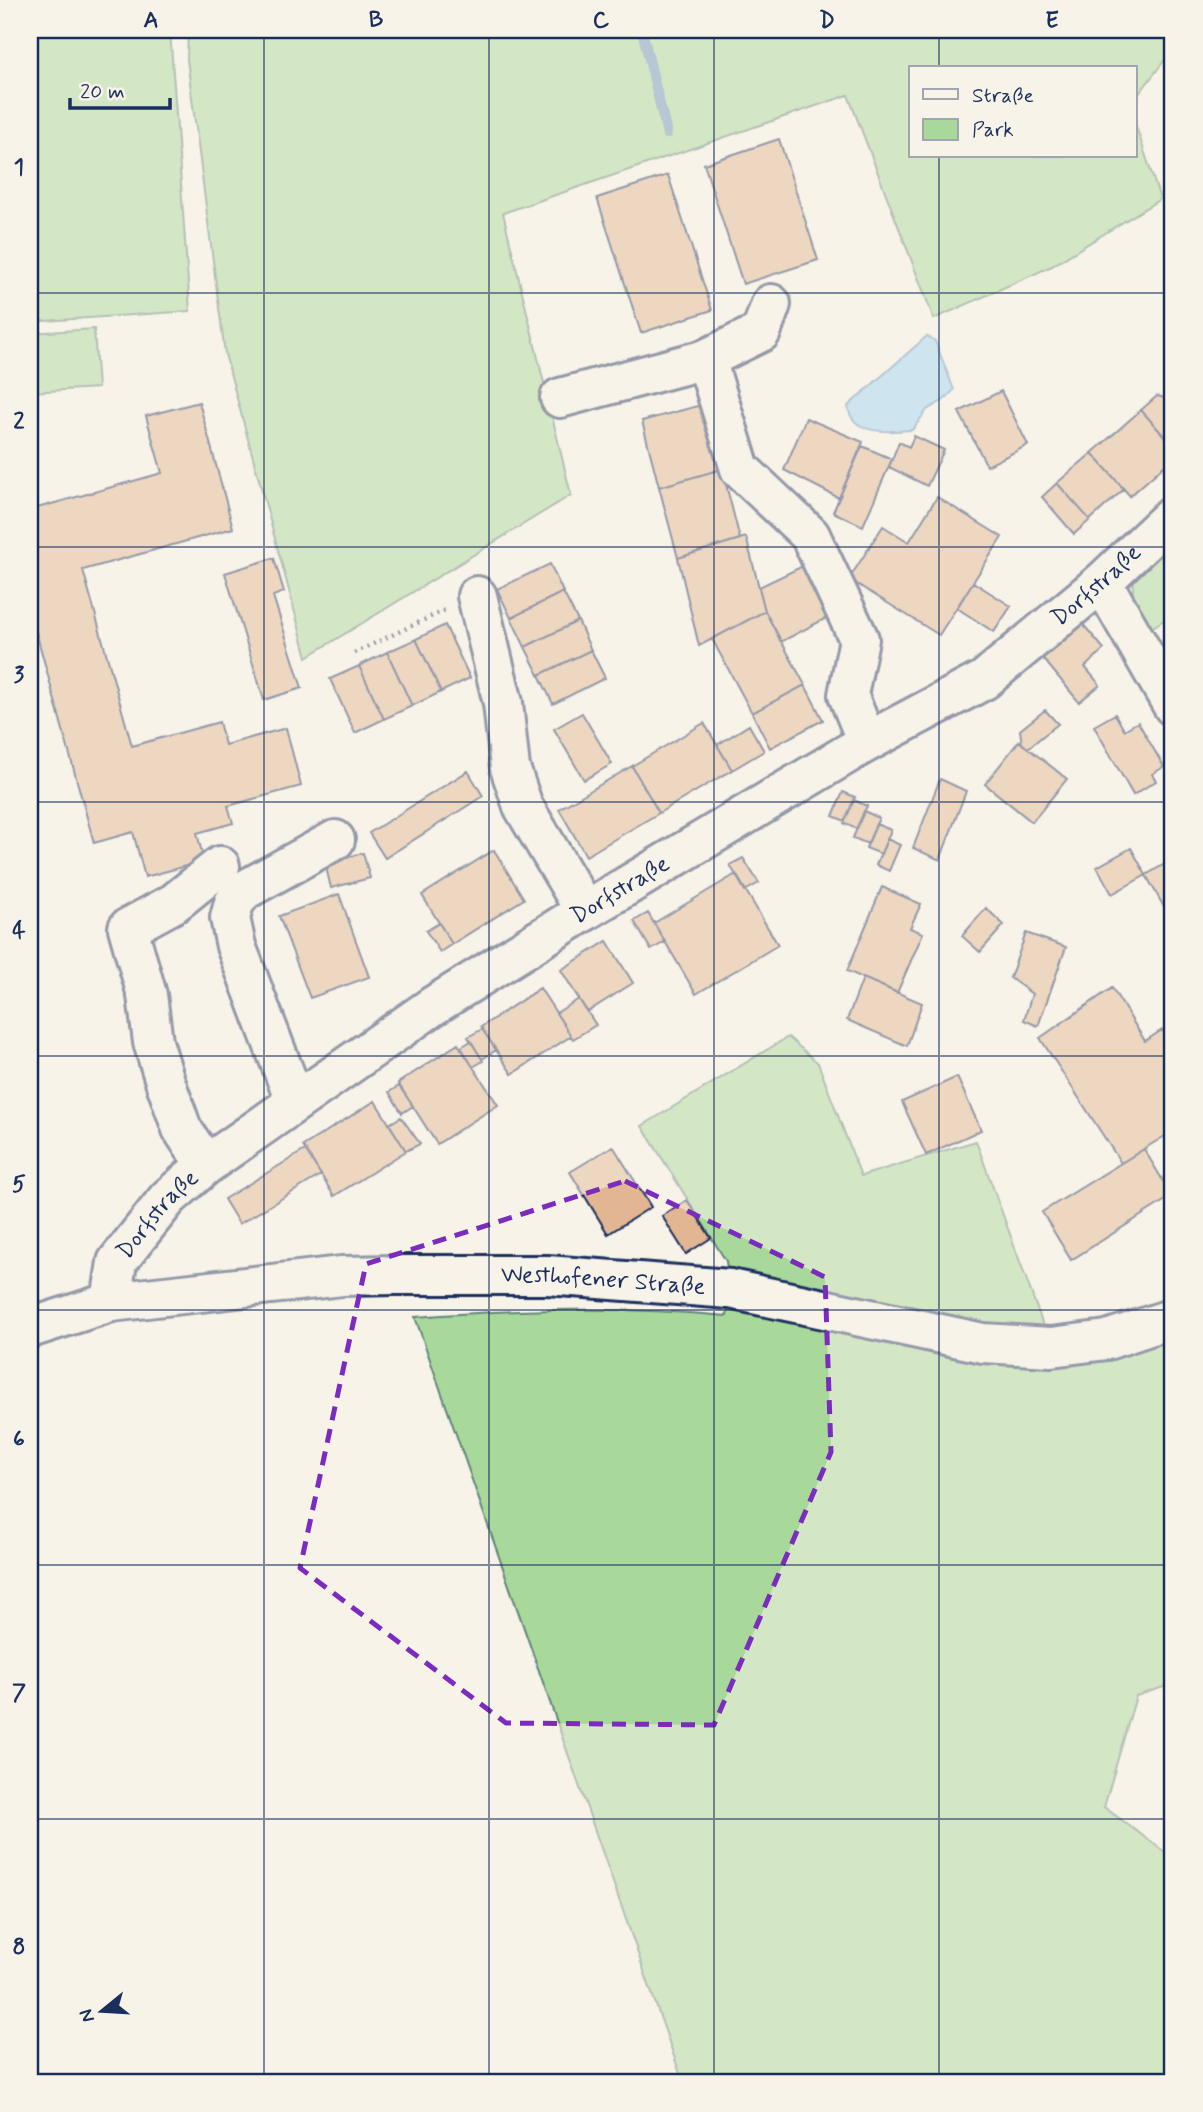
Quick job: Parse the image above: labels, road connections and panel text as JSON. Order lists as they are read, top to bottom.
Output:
{
  "streets": {
    "street": ["Dorfstraße", "Westhofener Straße"]
  },
  "crossings": [
    ["Dorfstraße", "Westhofener Straße"]
  ],
  "legend": ["Straße", "Park"],
  "scale_bar": "20 m",
  "north": "left",
  "grid": {
    "columns": [
      "A",
      "B",
      "C",
      "D",
      "E"
    ],
    "rows": [
      "1",
      "2",
      "3",
      "4",
      "5",
      "6",
      "7",
      "8"
    ]
  }
}
